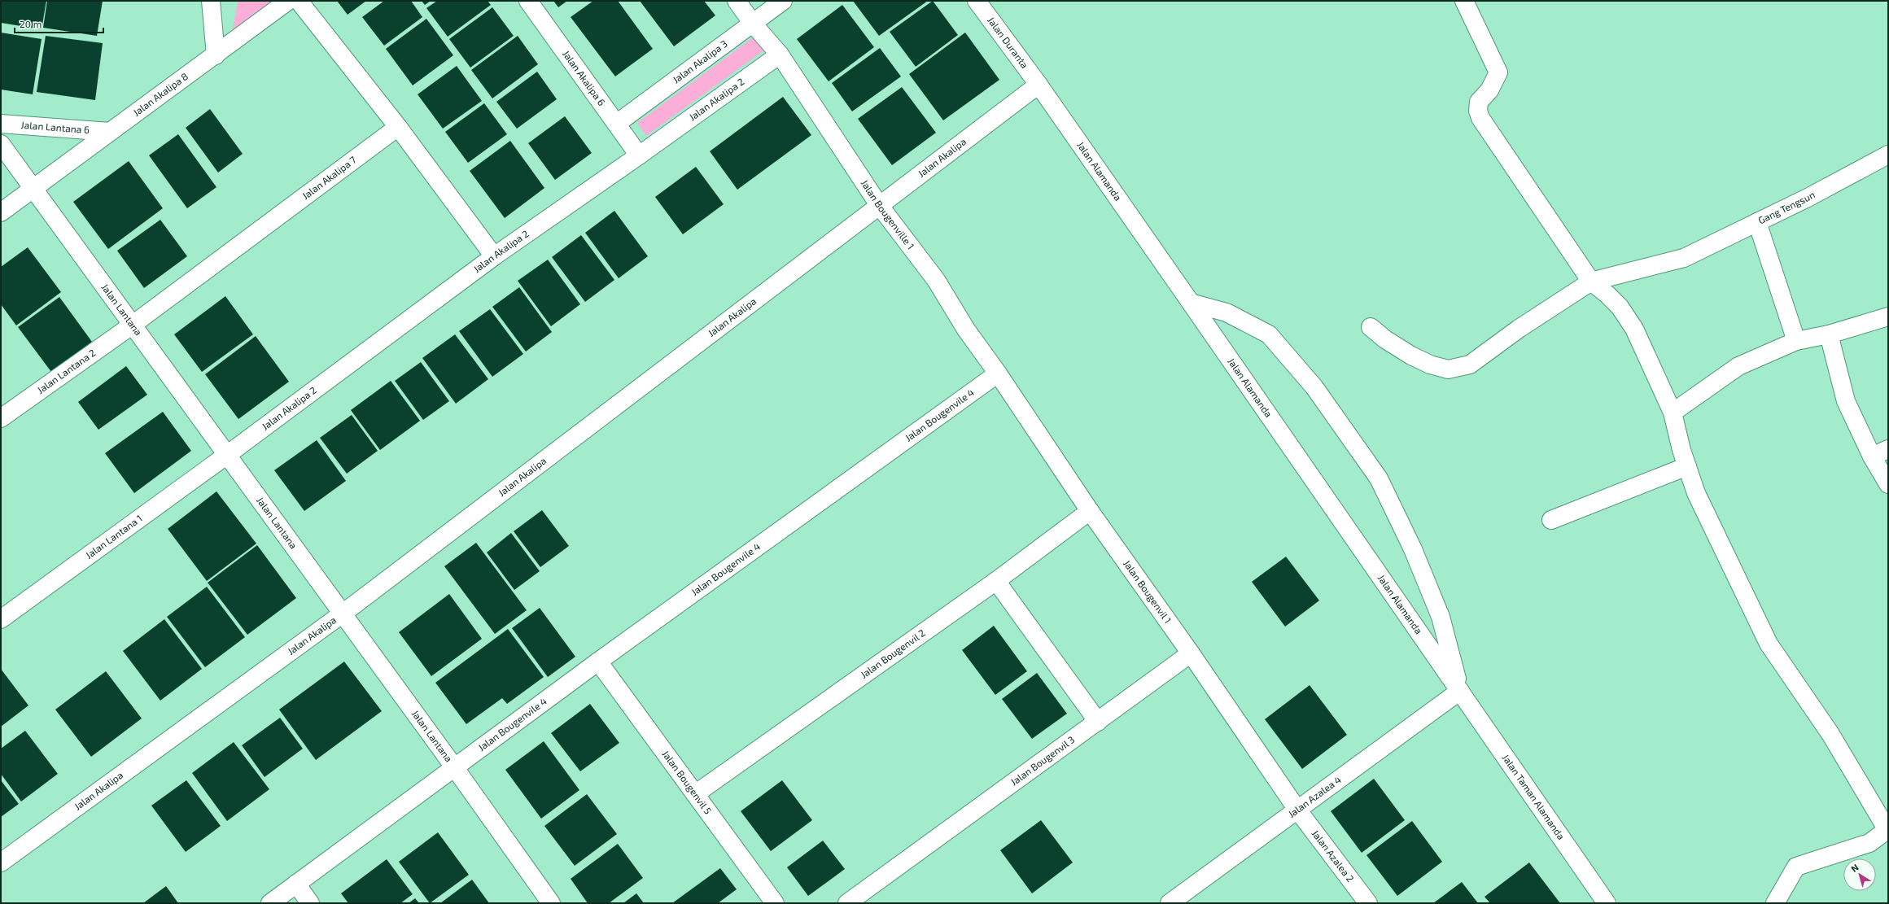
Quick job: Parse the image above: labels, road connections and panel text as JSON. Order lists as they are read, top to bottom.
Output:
{
  "streets": {
    "street": [
      "Jalan Duranta",
      "Jalan Akalipa 3",
      "Jalan Akalipa 6",
      "Jalan Akalipa 8",
      "Jalan Akalipa 2",
      "Jalan Lantana 6",
      "Jalan Akalipa",
      "Jalan Alamanda",
      "Jalan Akalipa 7",
      "Gang Tengsun",
      "Jalan Bougenville 1",
      "Jalan Lantana",
      "Jalan Lantana 2",
      "Jalan Bougenvile 4",
      "Jalan Lantana 1",
      "Jalan Bougenvil 1",
      "Jalan Bougenvil 2",
      "Jalan Bougenvil 3",
      "Jalan Bougenvil 5",
      "Jalan Azalea 4",
      "Jalan Taman Alamanda",
      "Jalan Azalea 2"
    ]
  },
  "crossings": [
    ["Jalan Duranta", "Jalan Akalipa"],
    ["Jalan Duranta", "Jalan Alamanda"],
    ["Jalan Akalipa 3", "Jalan Akalipa 6"],
    ["Jalan Akalipa 3", "Jalan Bougenville 1"],
    ["Jalan Akalipa 6", "Jalan Akalipa 2"],
    ["Jalan Akalipa 8", "Jalan Lantana 6"],
    ["Jalan Akalipa 8", "Jalan Lantana"],
    ["Jalan Akalipa 2", "Jalan Bougenville 1"],
    ["Jalan Akalipa 2", "Jalan Lantana"],
    ["Jalan Akalipa 2", "Jalan Lantana 1"],
    ["Jalan Akalipa", "Jalan Alamanda"],
    ["Jalan Akalipa", "Jalan Bougenville 1"],
    ["Jalan Akalipa", "Jalan Lantana"],
    ["Jalan Alamanda", "Jalan Azalea 4"],
    ["Jalan Alamanda", "Jalan Taman Alamanda"],
    ["Jalan Akalipa 7", "Jalan Lantana"],
    ["Jalan Akalipa 7", "Jalan Lantana 2"],
    ["Jalan Bougenville 1", "Jalan Bougenvile 4"],
    ["Jalan Bougenville 1", "Jalan Bougenvil 1"],
    ["Jalan Lantana", "Jalan Lantana 2"],
    ["Jalan Lantana", "Jalan Bougenvile 4"],
    ["Jalan Lantana", "Jalan Lantana 1"],
    ["Jalan Bougenvile 4", "Jalan Bougenvil 1"],
    ["Jalan Bougenvile 4", "Jalan Bougenvil 5"],
    ["Jalan Bougenvil 1", "Jalan Bougenvil 2"],
    ["Jalan Bougenvil 1", "Jalan Bougenvil 3"],
    ["Jalan Bougenvil 1", "Jalan Azalea 4"],
    ["Jalan Bougenvil 1", "Jalan Azalea 2"],
    ["Jalan Bougenvil 2", "Jalan Bougenvil 5"],
    ["Jalan Azalea 4", "Jalan Taman Alamanda"],
    ["Jalan Azalea 4", "Jalan Azalea 2"]
  ],
  "scale_bar": "20 m",
  "north": "top left"
}
